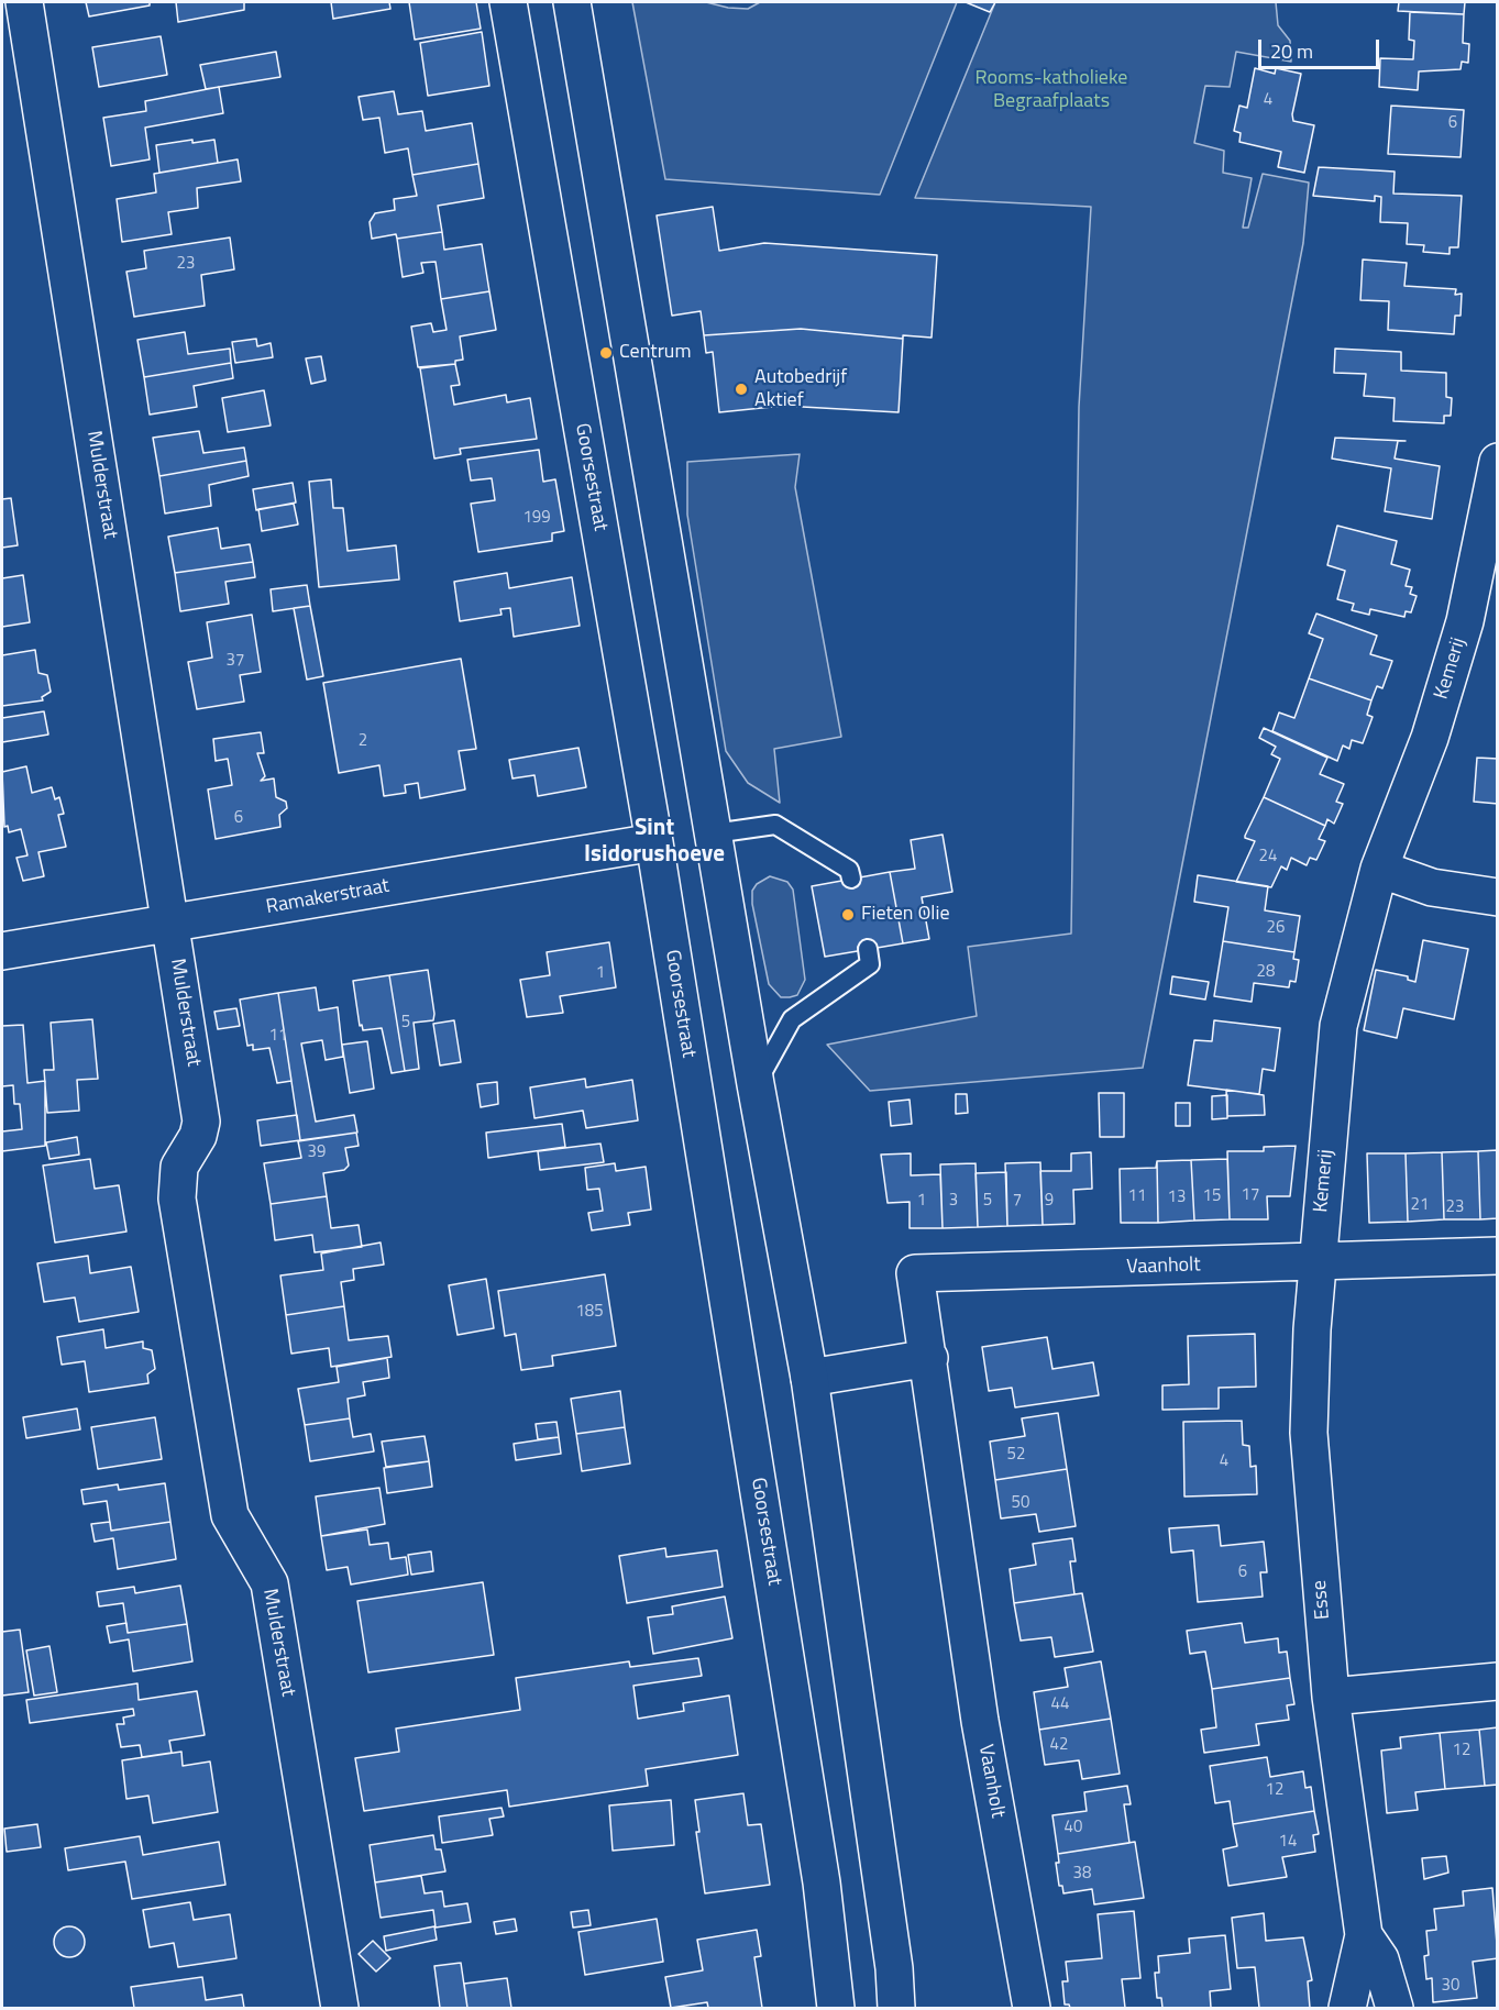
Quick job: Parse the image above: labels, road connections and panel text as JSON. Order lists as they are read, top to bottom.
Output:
{
  "streets": {
    "street": [
      "Goorsestraat",
      "Mulderstraat",
      "Kemerij",
      "Ramakerstraat",
      "Vaanholt",
      "Esse"
    ]
  },
  "crossings": [
    ["Goorsestraat", "Ramakerstraat"],
    ["Mulderstraat", "Ramakerstraat"],
    ["Kemerij", "Vaanholt"],
    ["Kemerij", "Esse"],
    ["Vaanholt", "Esse"]
  ],
  "districts": ["Sint Isidorushoeve"],
  "parks": ["Rooms-katholieke Begraafplaats"],
  "places": ["Centrum", "Autobedrijf Aktief", "Fieten Olie"],
  "house_numbers": [
    "4",
    "6",
    "23",
    "199",
    "37",
    "2",
    "6",
    "24",
    "26",
    "28",
    "1",
    "5",
    "11",
    "39",
    "17",
    "11",
    "15",
    "13",
    "1",
    "3",
    "5",
    "7",
    "9",
    "21",
    "23",
    "185",
    "52",
    "4",
    "50",
    "6",
    "44",
    "42",
    "12",
    "12",
    "40",
    "14",
    "38",
    "30"
  ],
  "scale_bar": "20 m"
}
